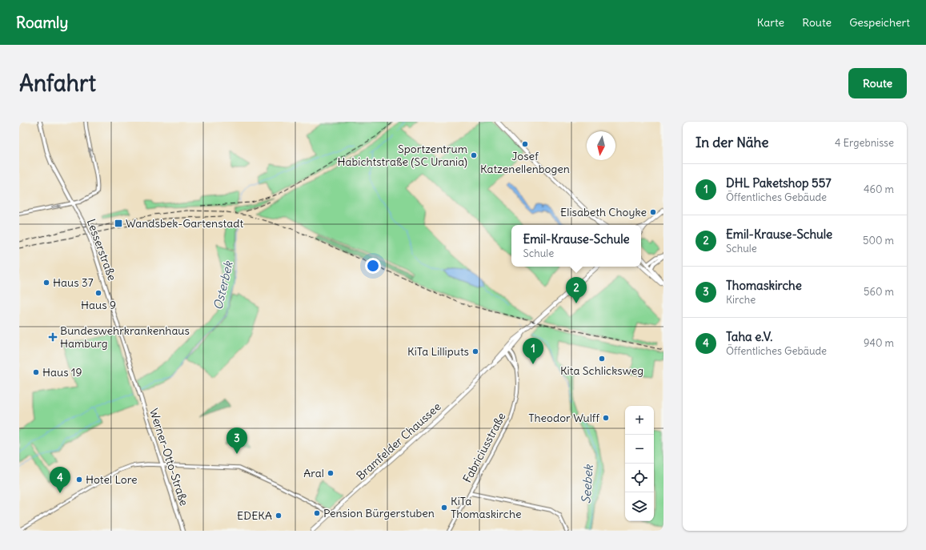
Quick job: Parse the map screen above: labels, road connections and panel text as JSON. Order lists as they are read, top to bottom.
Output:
{
  "streets": {
    "main road": ["Lesserstraße", "Bramfelder Chaussee", "Werner-Otto-Straße"],
    "street": ["Fabriciusstraße"]
  },
  "crossings": [
    ["Lesserstraße", "Werner-Otto-Straße"],
    ["Bramfelder Chaussee", "Fabriciusstraße"]
  ],
  "water": ["Osterbek", "Seebek"],
  "places": {
    "other": [
      "Josef Katzenellenbogen",
      "Sportzentrum Habichtstraße (SC Urania)",
      "Elisabeth Choyke",
      "Haus 37",
      "Haus 9",
      "KiTa Lilliputs",
      "Kita Schlicksweg",
      "Haus 19",
      "Theodor Wulff",
      "Aral",
      "Hotel Lore",
      "KiTa Thomaskirche",
      "Pension Bürgerstuben",
      "EDEKA"
    ],
    "transit": ["Wandsbek-Gartenstadt"],
    "health": ["Bundeswehrkrankenhaus Hamburg"]
  },
  "north": "bottom",
  "page": {
    "header": "Roamly",
    "nav": ["Karte", "Route", "Gespeichert"],
    "buttons": "Route",
    "title": "Anfahrt",
    "heading": ["In der Nähe", "4 Ergebnisse"],
    "list": [
      {
        "mark": "1",
        "name": "DHL Paketshop 557",
        "note": "Öffentliches Gebäude",
        "value": "460 m"
      },
      {
        "mark": "2",
        "name": "Emil-Krause-Schule",
        "note": "Schule",
        "value": "500 m"
      },
      {
        "mark": "3",
        "name": "Thomaskirche",
        "note": "Kirche",
        "value": "560 m"
      },
      {
        "mark": "4",
        "name": "Taha e.V.",
        "note": "Öffentliches Gebäude",
        "value": "940 m"
      }
    ],
    "popup": ["Emil-Krause-Schule", "Schule"],
    "pins": [
      "2",
      "1",
      "3",
      "4"
    ],
    "map_buttons": ["+", "−"]
  }
}
